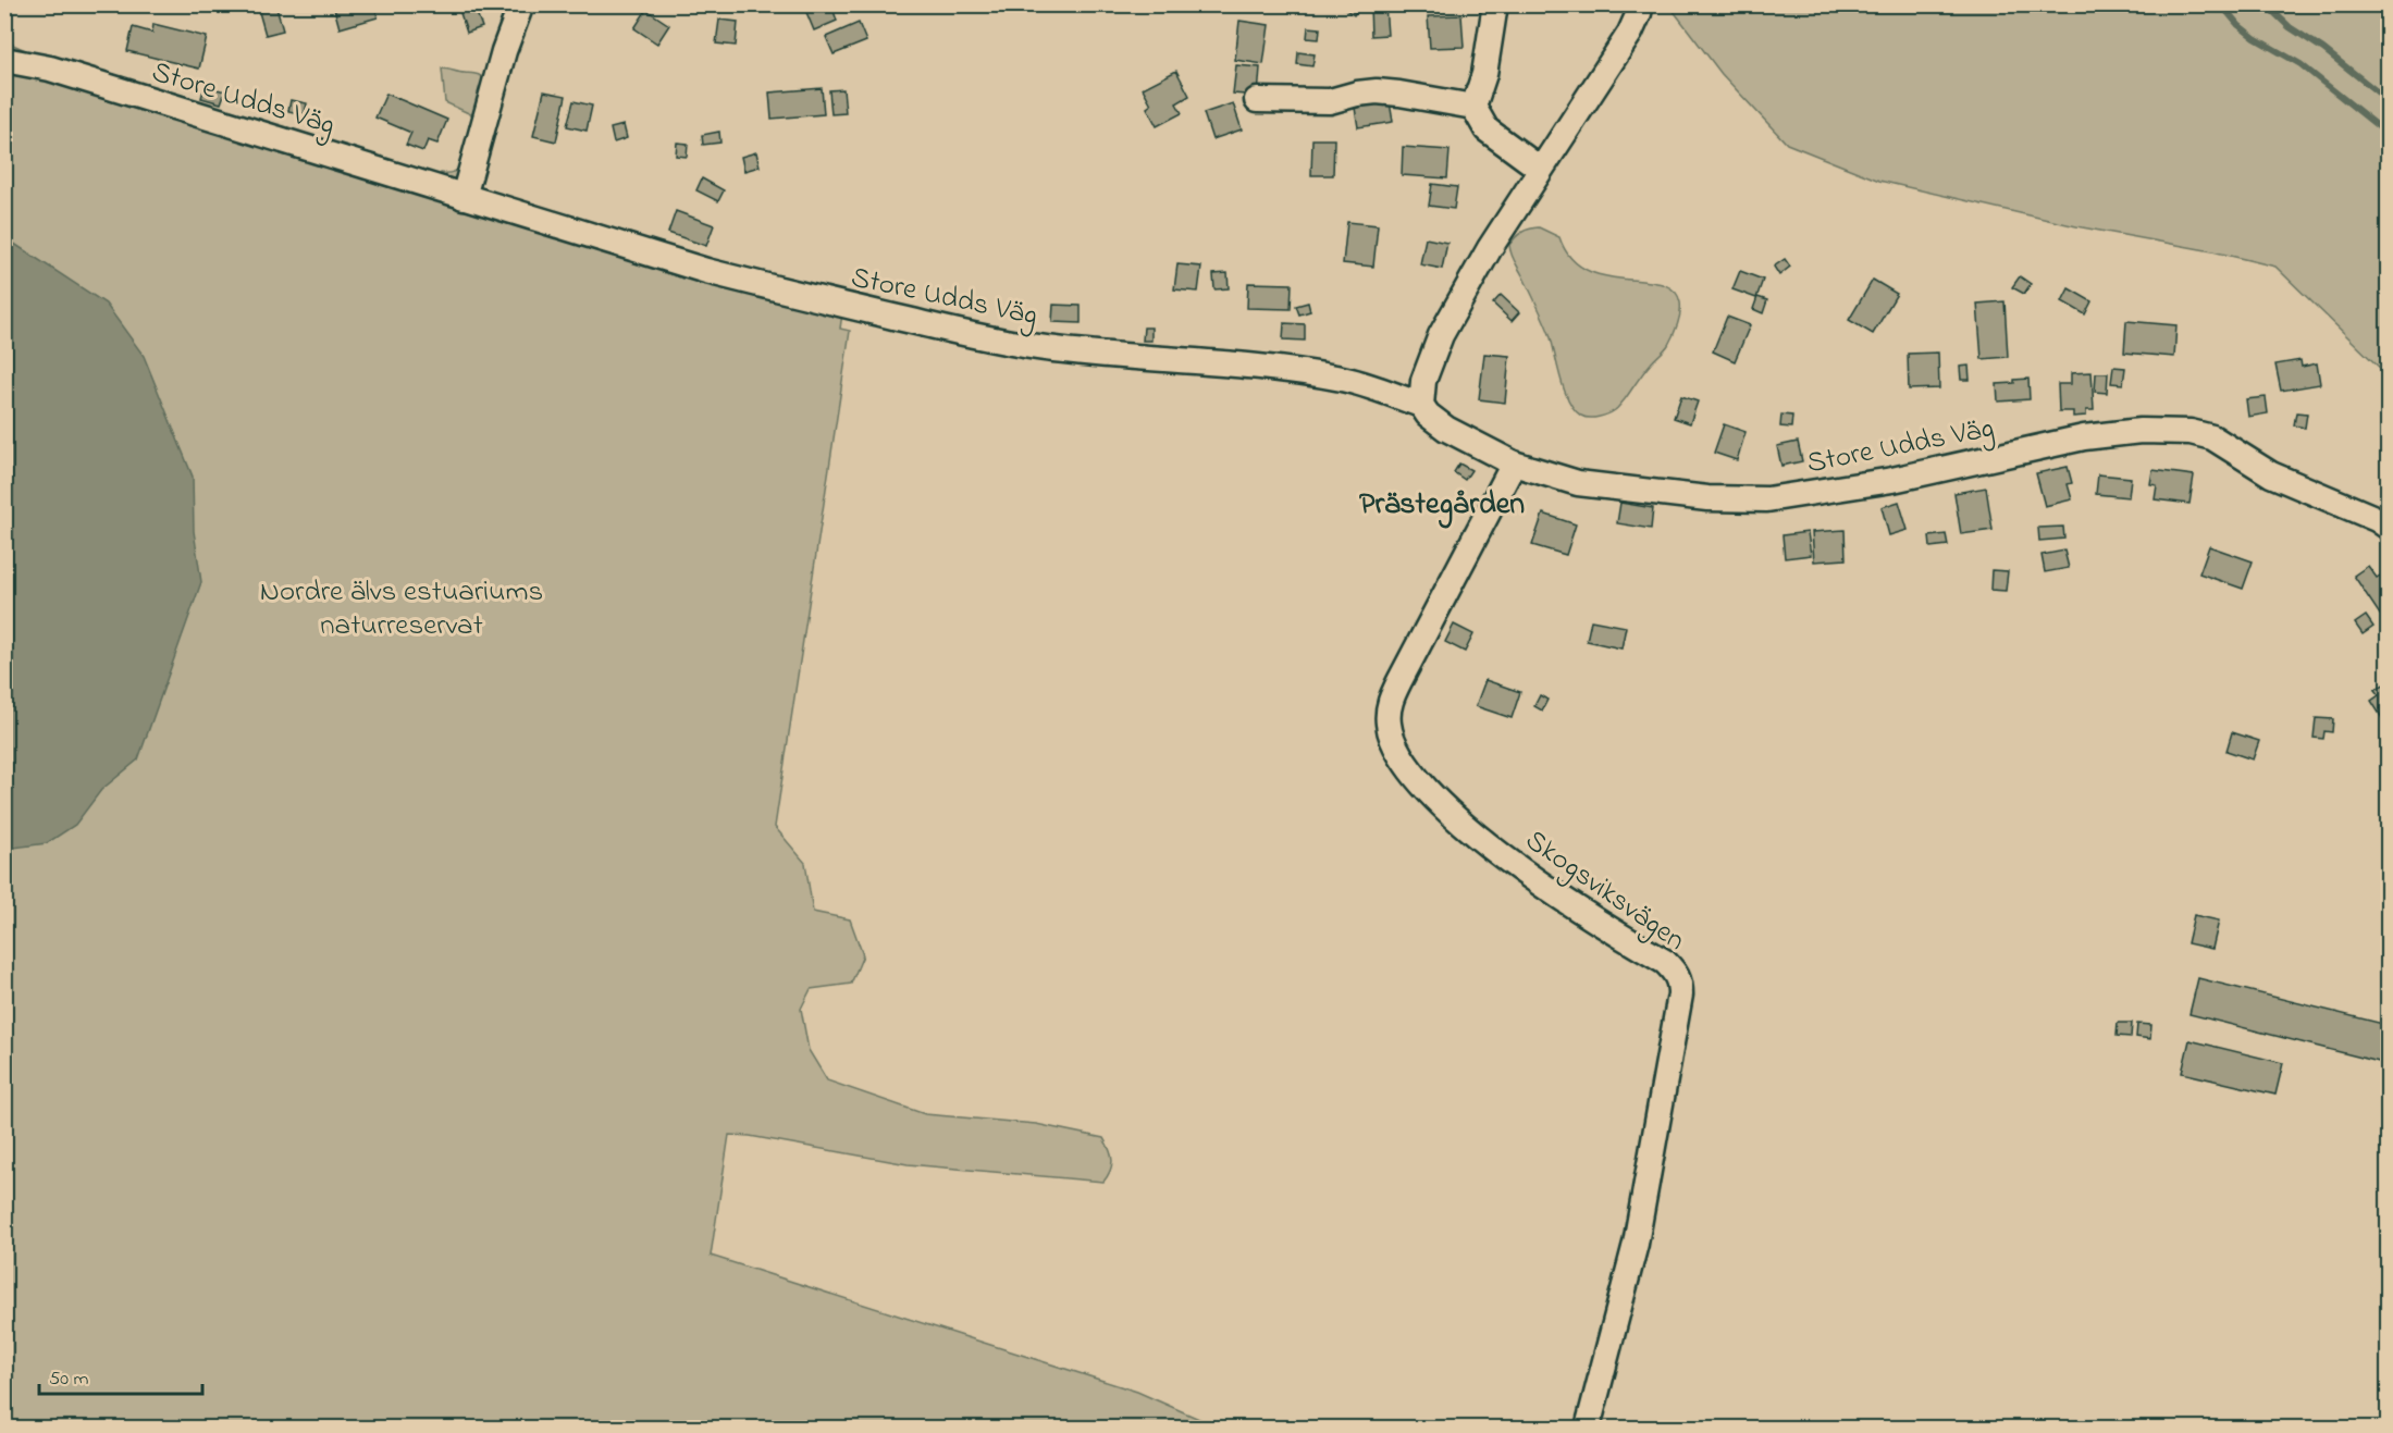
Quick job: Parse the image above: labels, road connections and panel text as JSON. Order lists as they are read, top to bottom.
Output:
{
  "streets": {
    "street": ["Store Udds Väg", "Skogsviksvägen"]
  },
  "crossings": [
    ["Store Udds Väg", "Skogsviksvägen"]
  ],
  "districts": ["Prästegården"],
  "parks": ["Nordre älvs estuariums naturreservat"],
  "scale_bar": "50 m"
}
